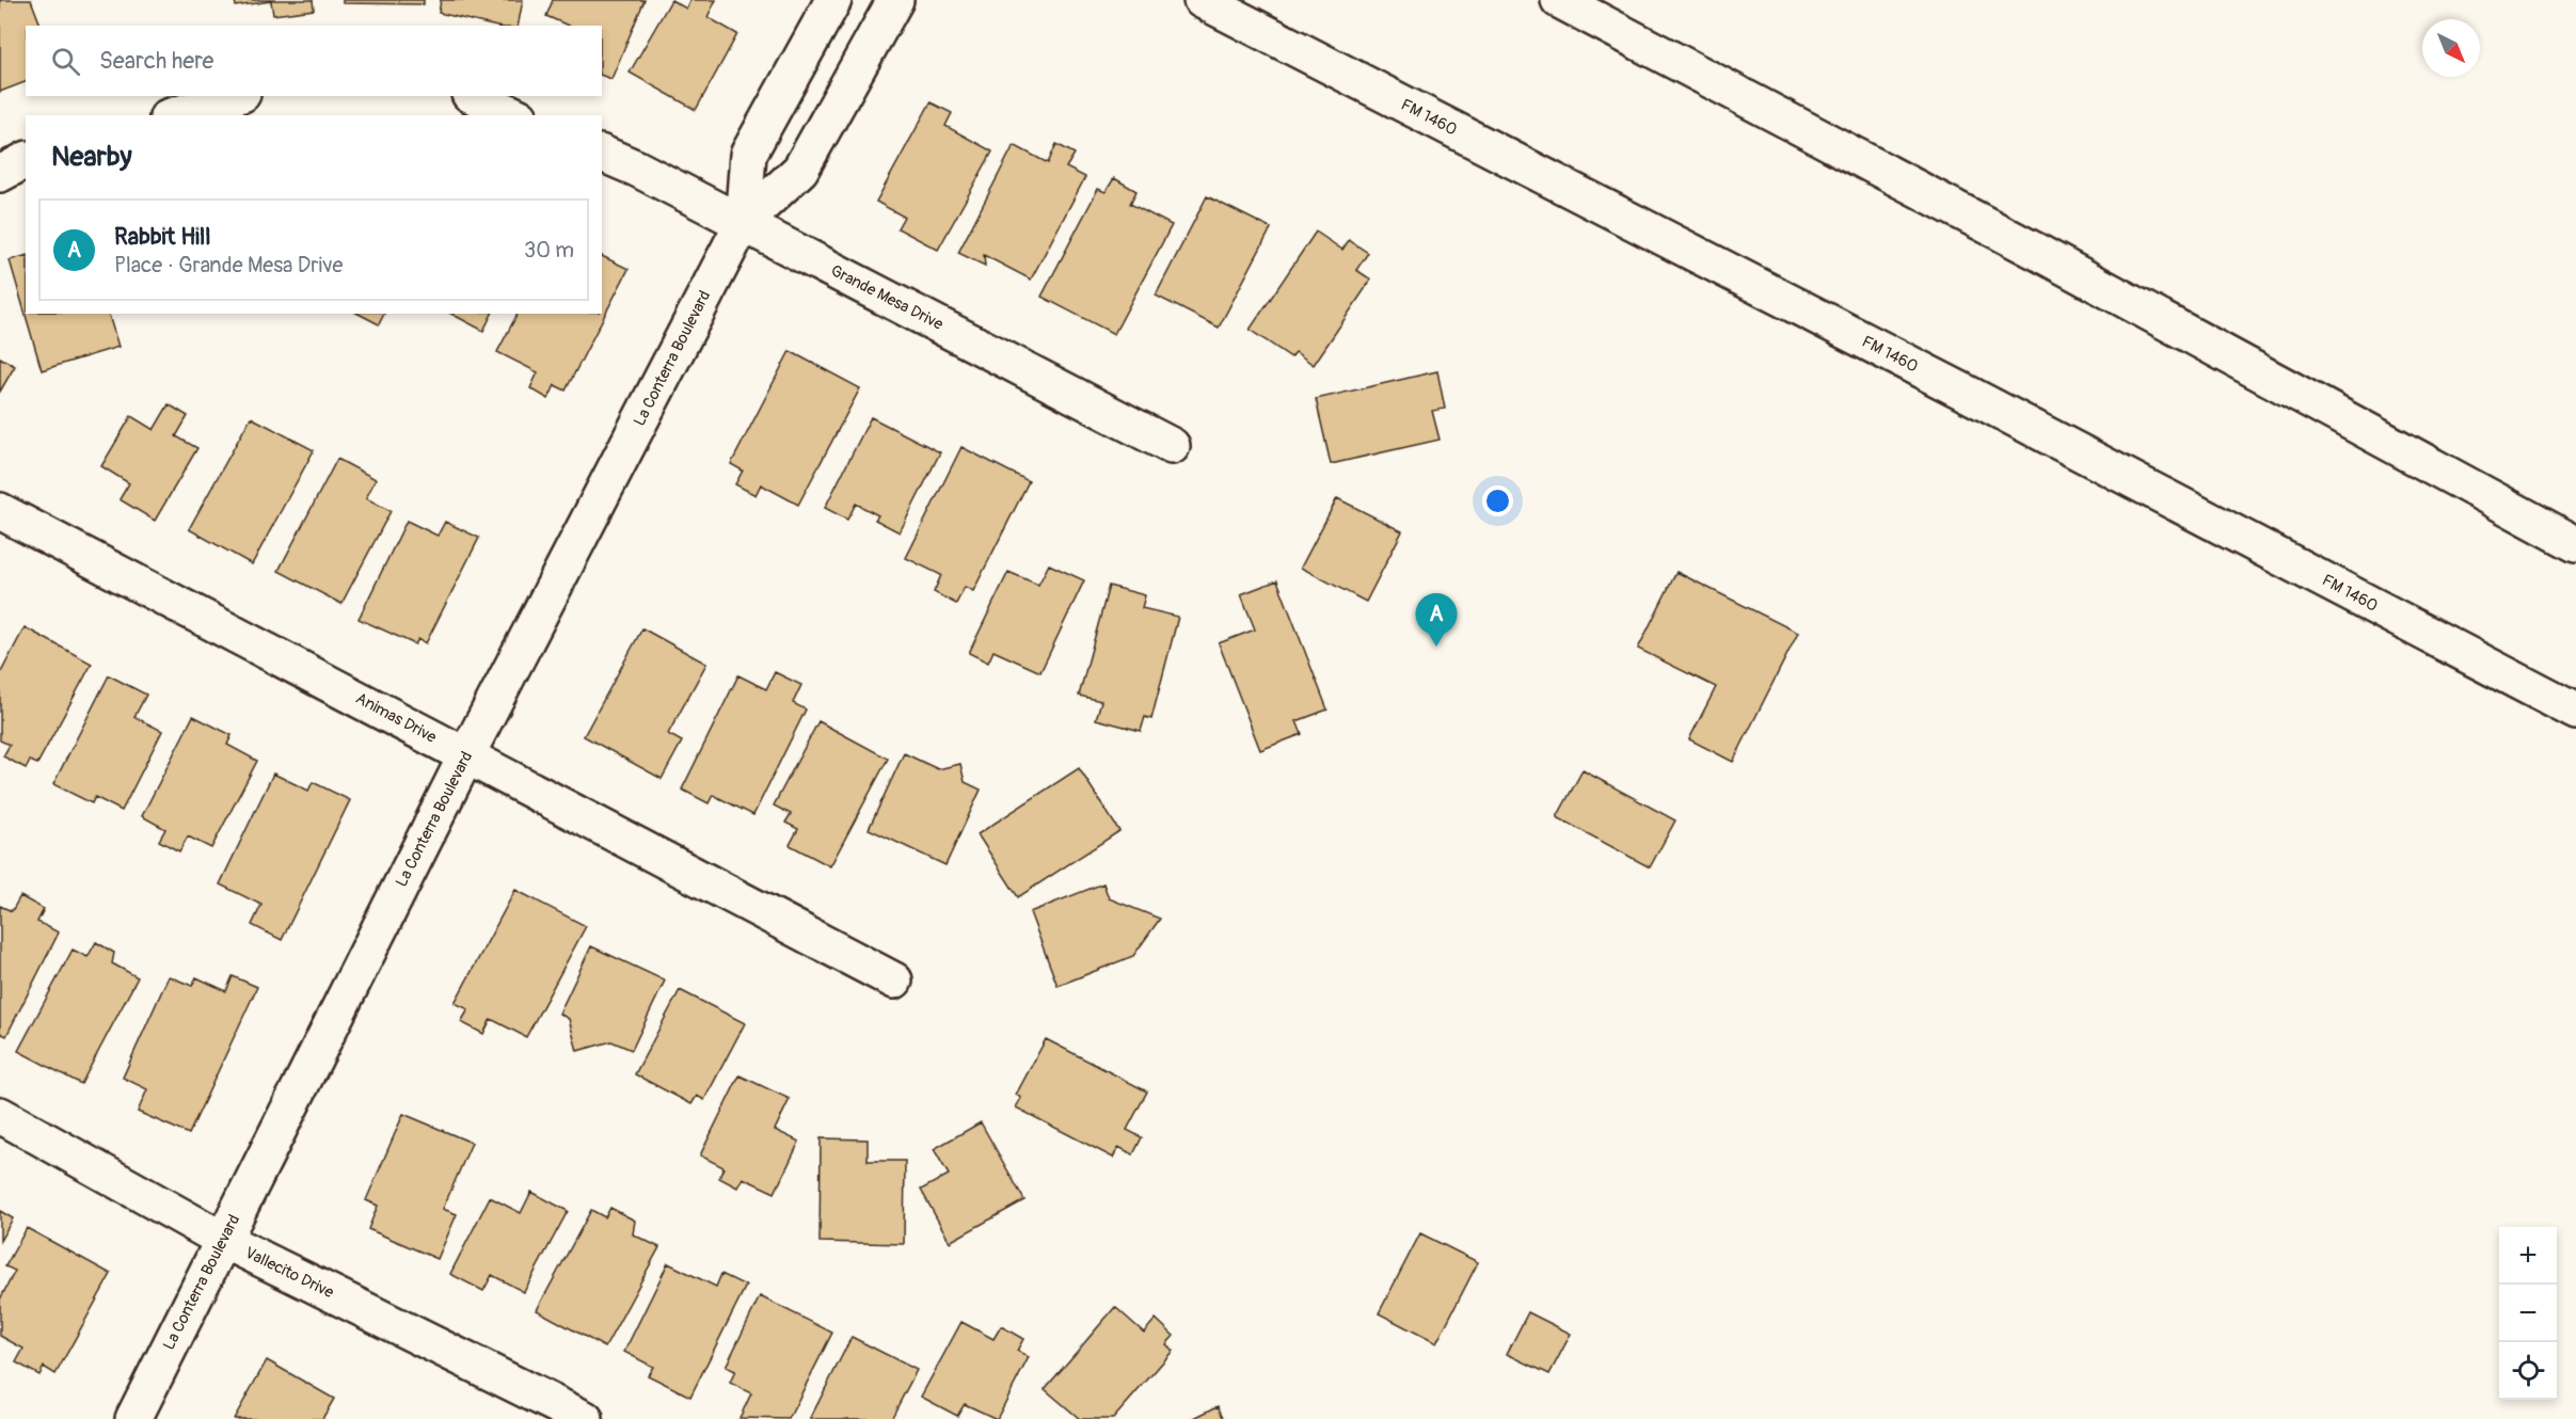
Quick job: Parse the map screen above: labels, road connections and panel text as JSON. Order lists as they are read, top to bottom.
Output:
{
  "streets": {
    "street": [
      "FM 1460",
      "Grande Mesa Drive",
      "La Conterra Boulevard",
      "Animas Drive",
      "Vallecito Drive"
    ]
  },
  "crossings": [
    ["Grande Mesa Drive", "La Conterra Boulevard"],
    ["La Conterra Boulevard", "Animas Drive"],
    ["La Conterra Boulevard", "Vallecito Drive"]
  ],
  "north": "bottom right",
  "page": {
    "search": "Search here",
    "heading": "Nearby",
    "list": [
      {
        "mark": "A",
        "name": "Rabbit Hill",
        "note": "Place · Grande Mesa Drive",
        "value": "30 m"
      }
    ],
    "pins": "A",
    "map_buttons": ["+", "−"]
  }
}
